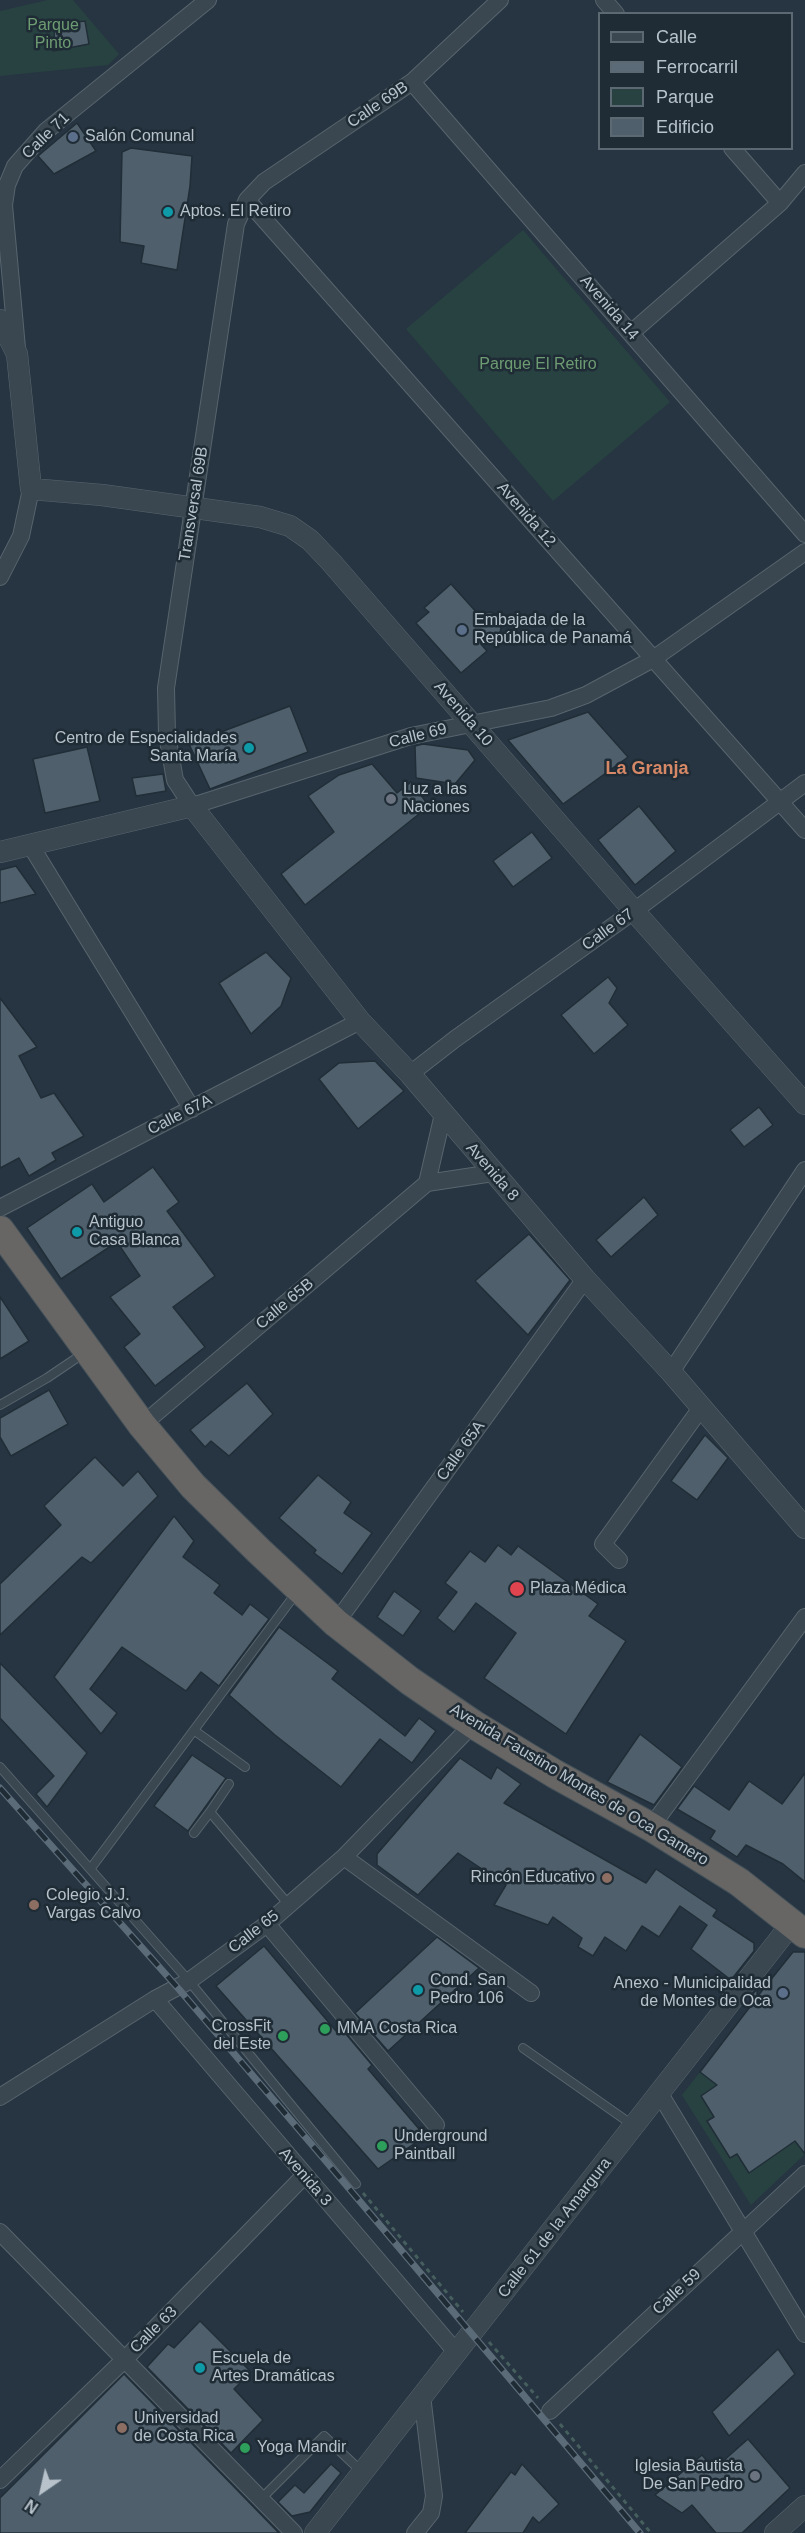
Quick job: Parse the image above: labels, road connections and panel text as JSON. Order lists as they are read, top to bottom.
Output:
{
  "streets": {
    "highway": ["Avenida Faustino Montes de Oca Gamero"],
    "street": [
      "Calle 69B",
      "Calle 71",
      "Avenida 14",
      "Transversal 69B",
      "Avenida 12",
      "Avenida 10",
      "Calle 69",
      "Calle 67",
      "Calle 67A",
      "Avenida 8",
      "Calle 65B",
      "Calle 65A",
      "Calle 65",
      "Avenida 3",
      "Calle 61 de la Amargura",
      "Calle 59",
      "Calle 63"
    ]
  },
  "crossings": [
    ["Calle 69B", "Avenida 14"],
    ["Calle 69B", "Transversal 69B"],
    ["Calle 69B", "Avenida 12"],
    ["Calle 71", "Avenida 10"],
    ["Transversal 69B", "Avenida 12"],
    ["Transversal 69B", "Avenida 10"],
    ["Transversal 69B", "Calle 69"],
    ["Transversal 69B", "Avenida 8"],
    ["Avenida 12", "Calle 69"],
    ["Avenida 12", "Calle 67"],
    ["Avenida 10", "Calle 69"],
    ["Avenida 10", "Calle 67"],
    ["Calle 69", "Avenida 8"],
    ["Calle 67", "Avenida 8"],
    ["Calle 67A", "Avenida 8"],
    ["Avenida 8", "Calle 65A"],
    ["Calle 65B", "Avenida Faustino Montes de Oca Gamero"],
    ["Calle 65A", "Avenida Faustino Montes de Oca Gamero"],
    ["Avenida Faustino Montes de Oca Gamero", "Calle 65"],
    ["Avenida Faustino Montes de Oca Gamero", "Calle 61 de la Amargura"],
    ["Calle 65", "Avenida 3"],
    ["Avenida 3", "Calle 61 de la Amargura"],
    ["Avenida 3", "Calle 63"]
  ],
  "districts": ["La Granja"],
  "parks": ["Parque Pinto", "Parque El Retiro"],
  "places": [
    "Salón Comunal",
    "Aptos. El Retiro",
    "Embajada de la República de Panamá",
    "Centro de Especialidades Santa María",
    "Luz a las Naciones",
    "Antiguo Casa Blanca",
    "Plaza Médica",
    "Rincón Educativo",
    "Colegio J.J. Vargas Calvo",
    "Cond. San Pedro 106",
    "Anexo - Municipalidad de Montes de Oca",
    "MMA Costa Rica",
    "CrossFit del Este",
    "Underground Paintball",
    "Escuela de Artes Dramáticas",
    "Universidad de Costa Rica",
    "Yoga Mandir",
    "Iglesia Bautista De San Pedro"
  ],
  "legend": [
    "Calle",
    "Ferrocarril",
    "Parque",
    "Edificio"
  ],
  "north": "bottom left"
}
